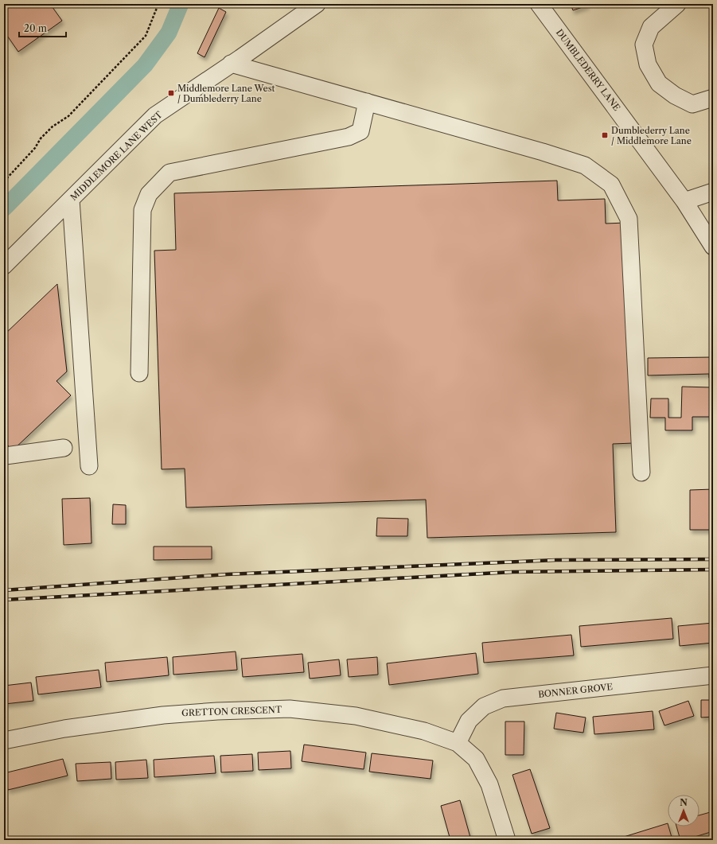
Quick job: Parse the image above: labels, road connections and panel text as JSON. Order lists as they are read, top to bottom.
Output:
{
  "streets": {
    "street": [
      "DUMBLEDERRY LANE",
      "MIDDLEMORE LANE WEST",
      "BONNER GROVE",
      "GRETTON CRESCENT"
    ]
  },
  "crossings": [
    ["BONNER GROVE", "GRETTON CRESCENT"]
  ],
  "places": {
    "transit": ["Middlemore Lane West / Dumblederry Lane", "Dumblederry Lane / Middlemore Lane"]
  },
  "scale_bar": "20 m",
  "north": "top"
}
